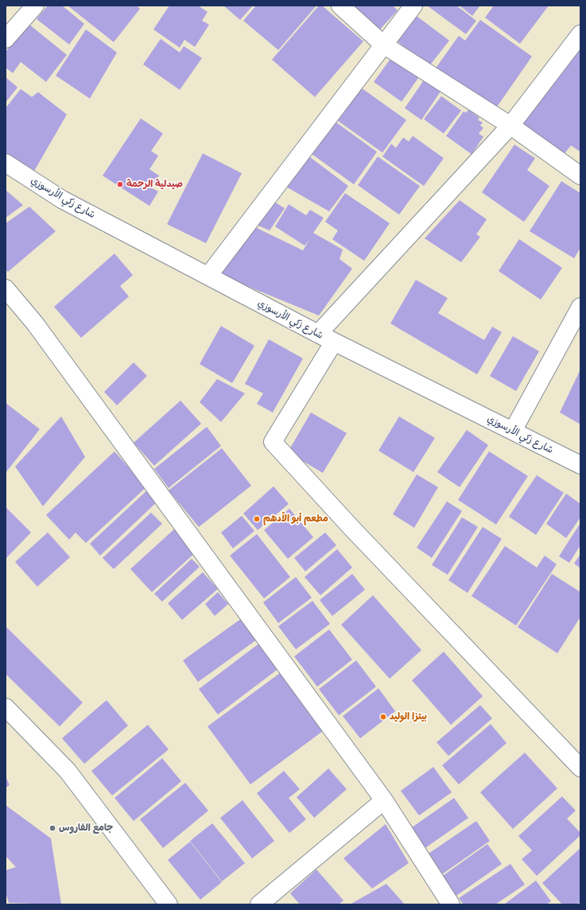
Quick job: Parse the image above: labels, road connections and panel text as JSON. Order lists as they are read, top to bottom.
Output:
{
  "streets": {
    "street": ["شارع زكي الأرسوزي"]
  },
  "places": [
    "صيدلية الرحمة",
    "مطعم أبو الأدهم",
    "بيتزا الوليد",
    "جامع الفاروس"
  ]
}
